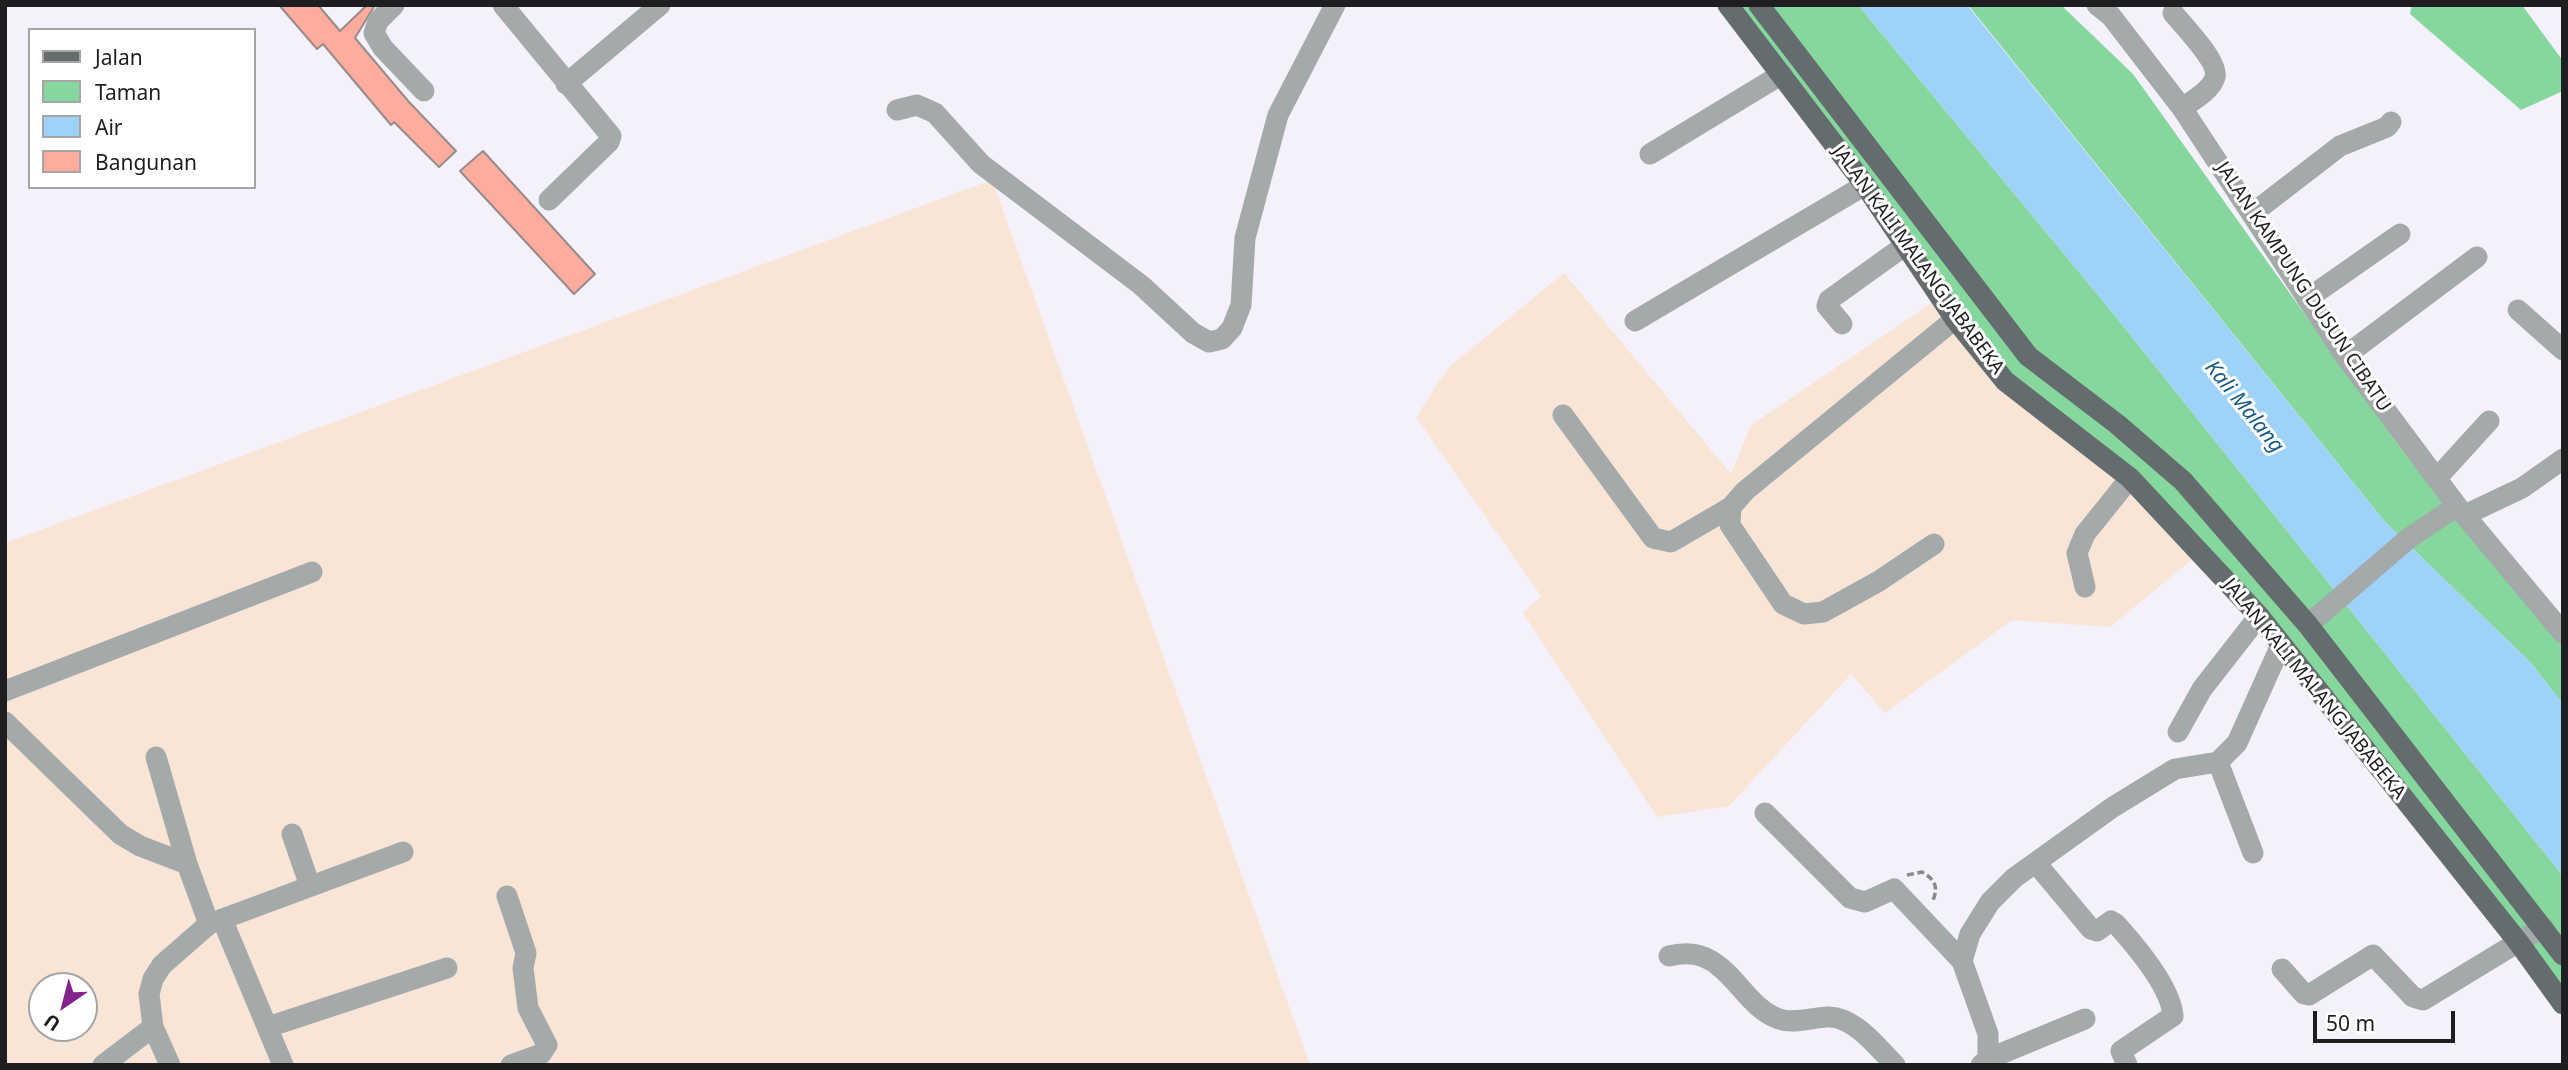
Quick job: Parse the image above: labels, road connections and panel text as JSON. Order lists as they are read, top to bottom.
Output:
{
  "streets": {
    "main road": ["JALAN KALI MALANG JABABEKA"],
    "street": ["JALAN KAMPUNG DUSUN CIBATU"]
  },
  "water": ["Kali Malang"],
  "legend": [
    "Jalan",
    "Taman",
    "Air",
    "Bangunan"
  ],
  "scale_bar": "50 m",
  "north": "bottom left"
}
